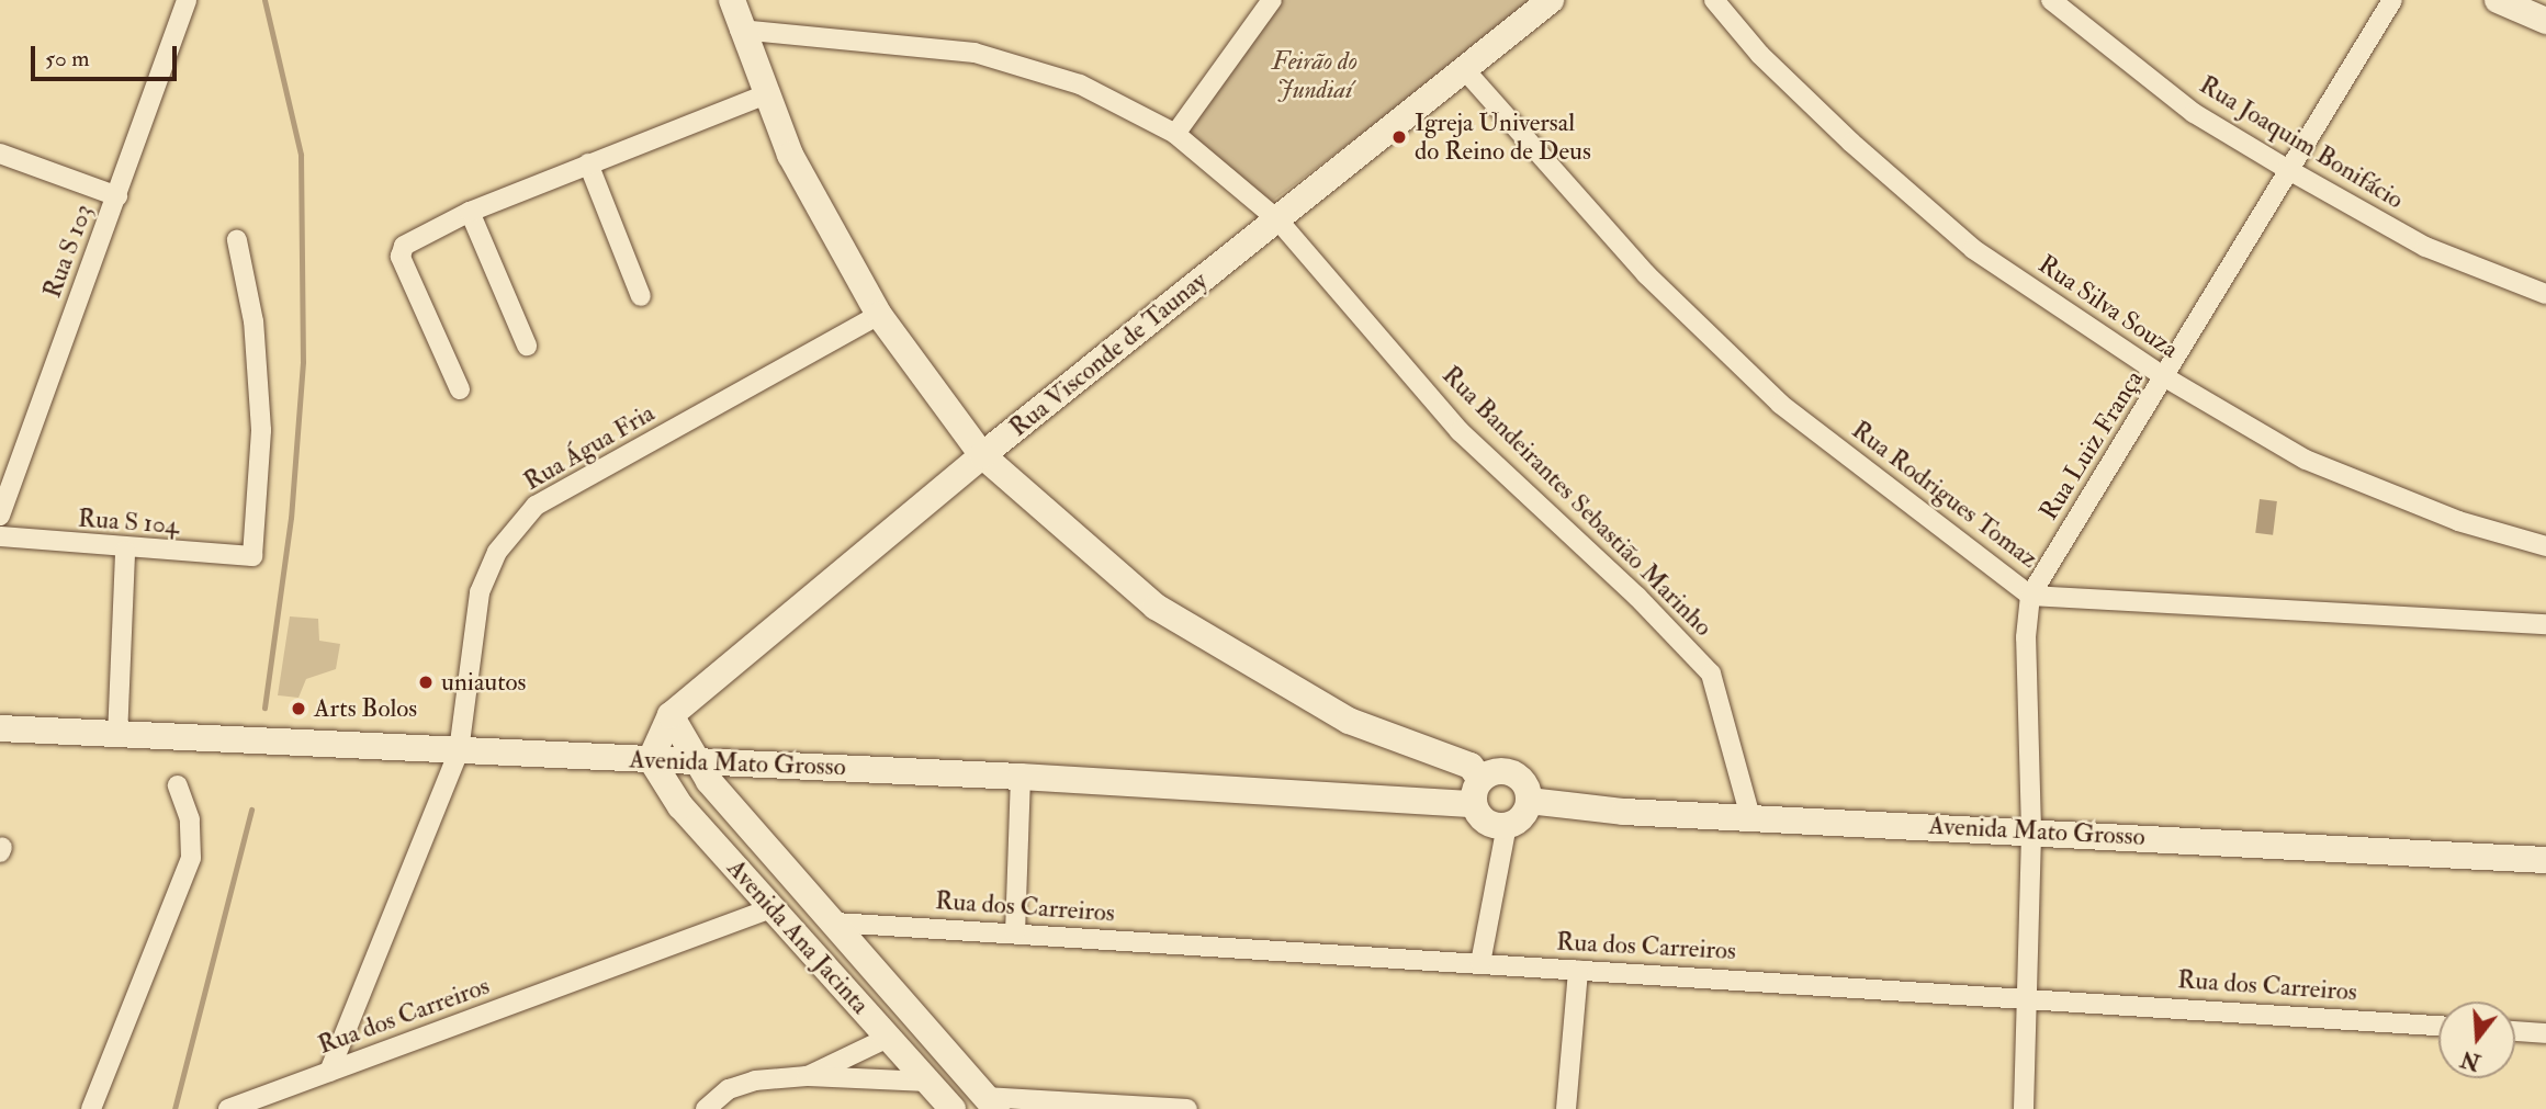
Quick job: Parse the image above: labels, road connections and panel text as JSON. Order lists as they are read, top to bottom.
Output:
{
  "streets": {
    "main road": ["Rua Visconde de Taunay", "Avenida Mato Grosso", "Avenida Ana Jacinta"],
    "street": [
      "Rua Joaquim Bonifácio",
      "Rua S 103",
      "Rua Silva Souza",
      "Rua Luiz França",
      "Rua Água Fria",
      "Rua Rodrigues Tomaz",
      "Rua Bandeirantes Sebastião Marinho",
      "Rua S 104",
      "Rua dos Carreiros"
    ]
  },
  "crossings": [
    ["Rua Joaquim Bonifácio", "Rua Luiz França"],
    ["Rua Silva Souza", "Rua Luiz França"],
    ["Rua Visconde de Taunay", "Rua Rodrigues Tomaz"],
    ["Rua Visconde de Taunay", "Rua Bandeirantes Sebastião Marinho"],
    ["Rua Visconde de Taunay", "Avenida Mato Grosso"],
    ["Rua Visconde de Taunay", "Avenida Ana Jacinta"],
    ["Rua Luiz França", "Rua Rodrigues Tomaz"],
    ["Rua Luiz França", "Avenida Mato Grosso"],
    ["Rua Luiz França", "Rua dos Carreiros"],
    ["Rua Água Fria", "Avenida Mato Grosso"],
    ["Rua Água Fria", "Rua dos Carreiros"],
    ["Rua Bandeirantes Sebastião Marinho", "Avenida Mato Grosso"],
    ["Avenida Mato Grosso", "Avenida Ana Jacinta"],
    ["Rua dos Carreiros", "Avenida Ana Jacinta"]
  ],
  "parks": ["Feirão do Jundiaí"],
  "places": ["Igreja Universal do Reino de Deus", "uniautos", "Arts Bolos"],
  "scale_bar": "50 m",
  "north": "bottom"
}
